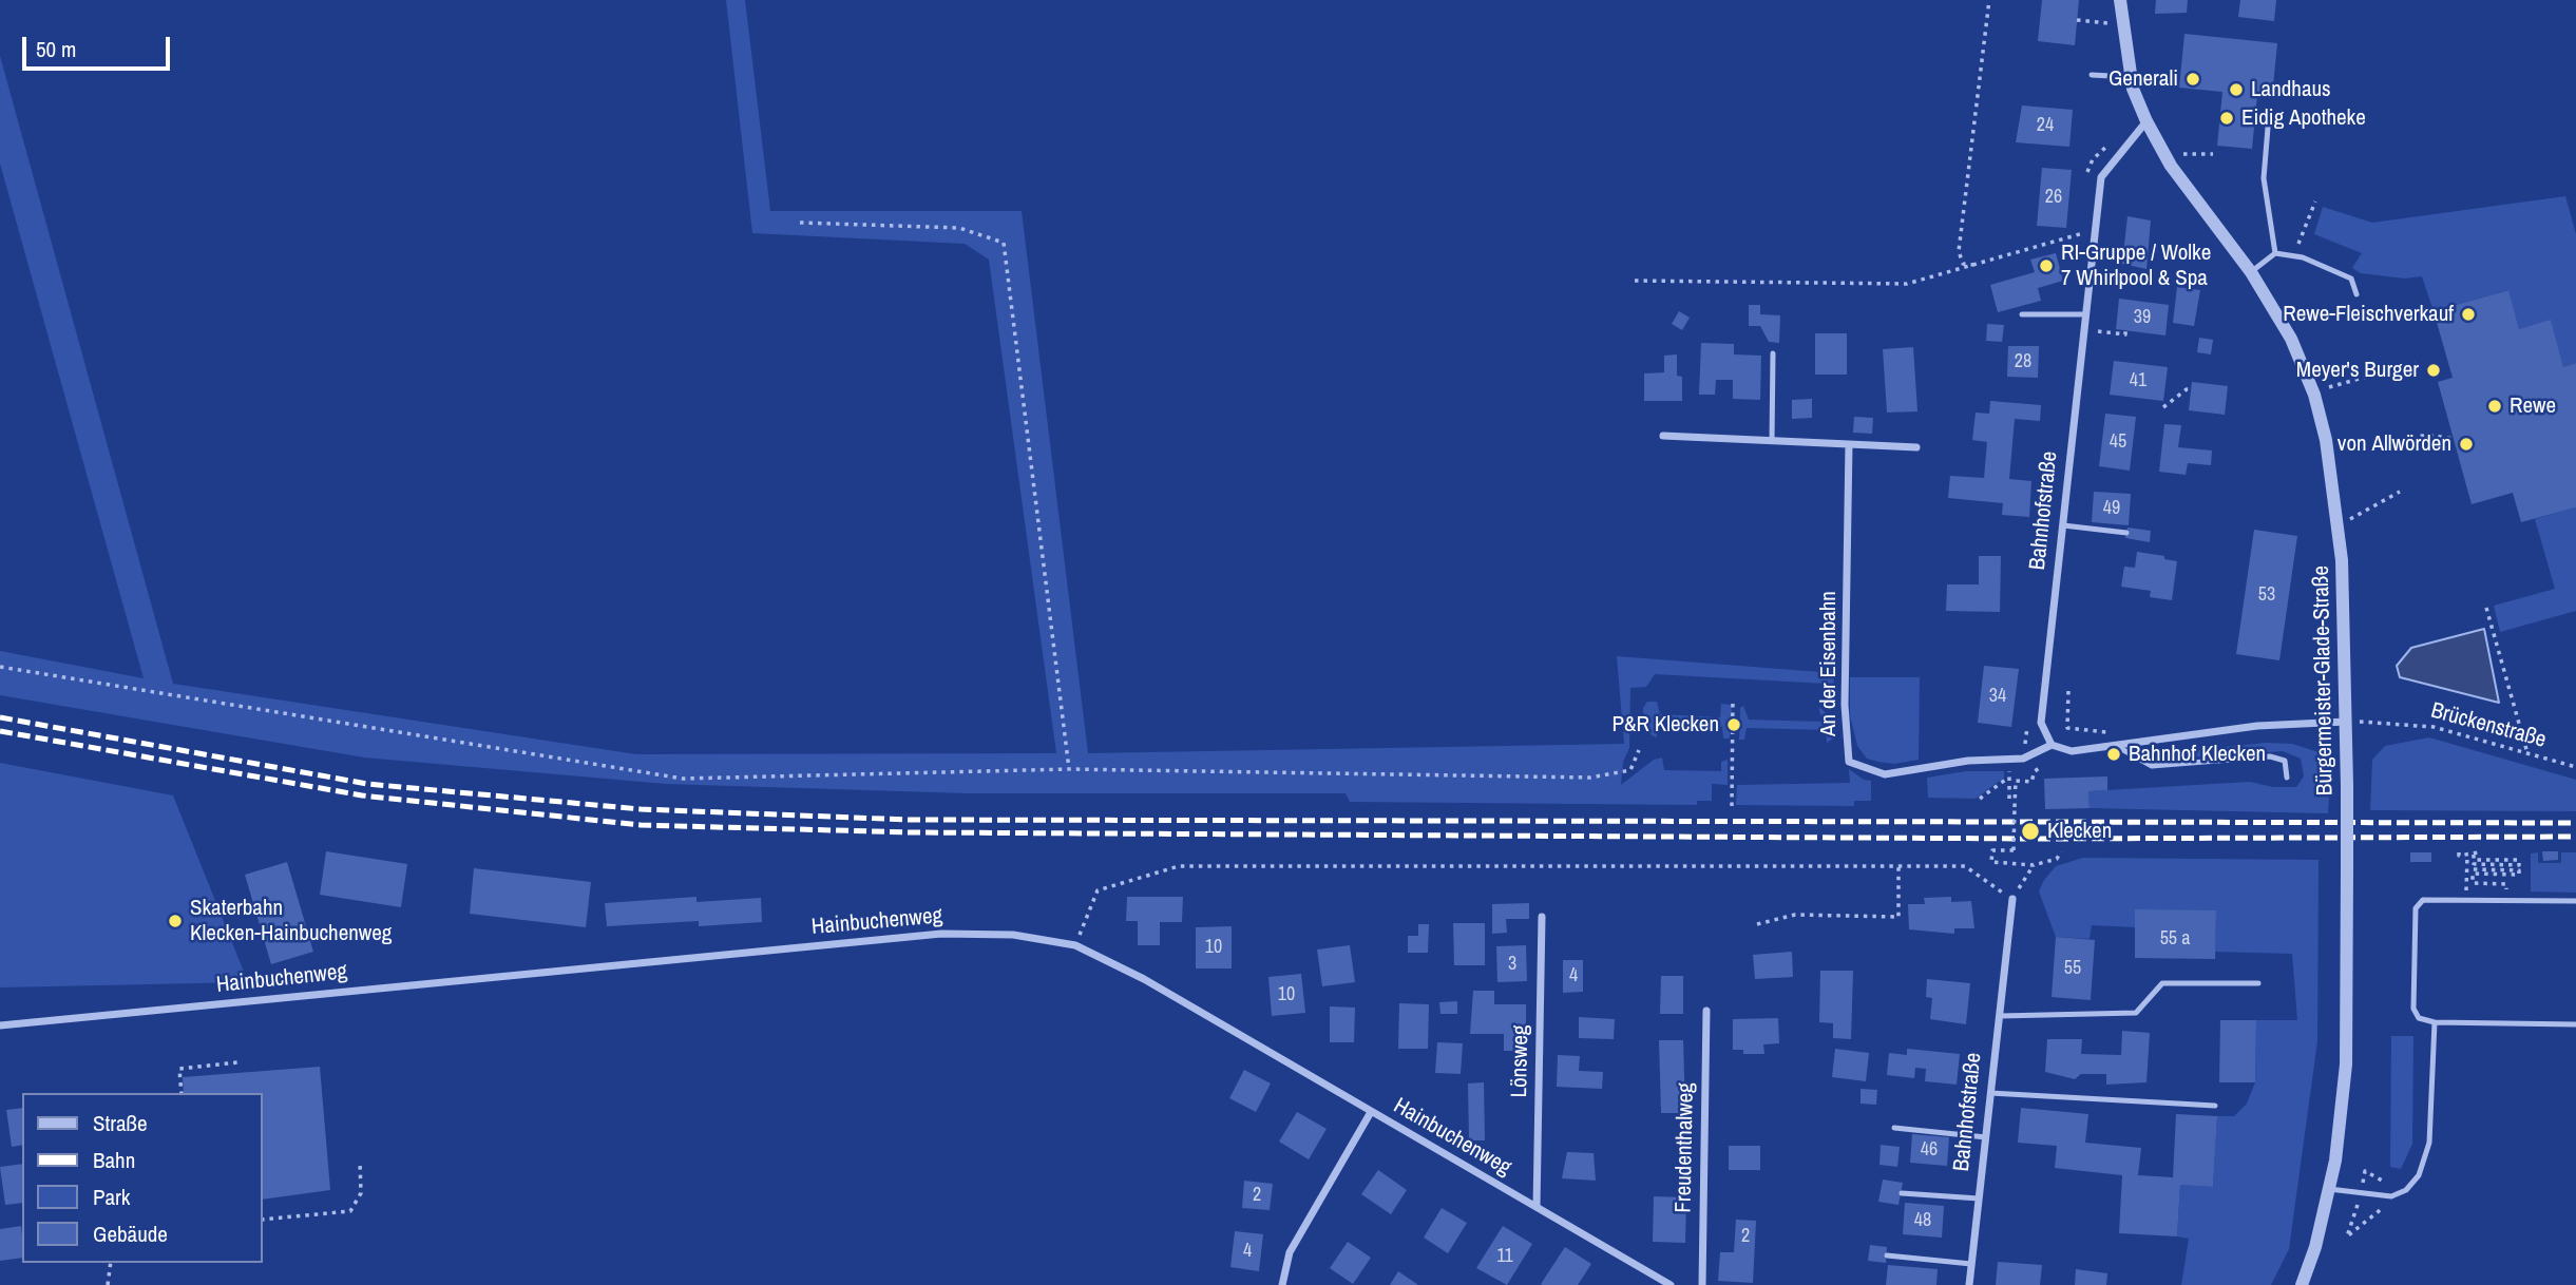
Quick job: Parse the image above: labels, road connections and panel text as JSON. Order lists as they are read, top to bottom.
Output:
{
  "streets": {
    "street": [
      "Bahnhofstraße",
      "An der Eisenbahn",
      "Bürgermeister-Glade-Straße",
      "Hainbuchenweg",
      "Lönsweg",
      "Freudenthalweg"
    ],
    "path": ["Brückenstraße"]
  },
  "crossings": [
    ["Bahnhofstraße", "An der Eisenbahn"],
    ["Bahnhofstraße", "Bürgermeister-Glade-Straße"],
    ["Bürgermeister-Glade-Straße", "Brückenstraße"],
    ["Hainbuchenweg", "Lönsweg"]
  ],
  "places": [
    "Generali",
    "Landhaus",
    "Eidig Apotheke",
    "RI-Gruppe / Wolke 7 Whirlpool & Spa",
    "Rewe-Fleischverkauf",
    "Meyer's Burger",
    "Rewe",
    "von Allwörden",
    "P&R Klecken",
    "Bahnhof Klecken",
    "Klecken",
    "Skaterbahn Klecken-Hainbuchenweg"
  ],
  "house_numbers": [
    "24",
    "26",
    "39",
    "28",
    "41",
    "45",
    "49",
    "53",
    "34",
    "55 a",
    "10",
    "3",
    "55",
    "4",
    "10",
    "46",
    "2",
    "48",
    "2",
    "4",
    "11"
  ],
  "legend": [
    "Straße",
    "Bahn",
    "Park",
    "Gebäude"
  ],
  "scale_bar": "50 m"
}
